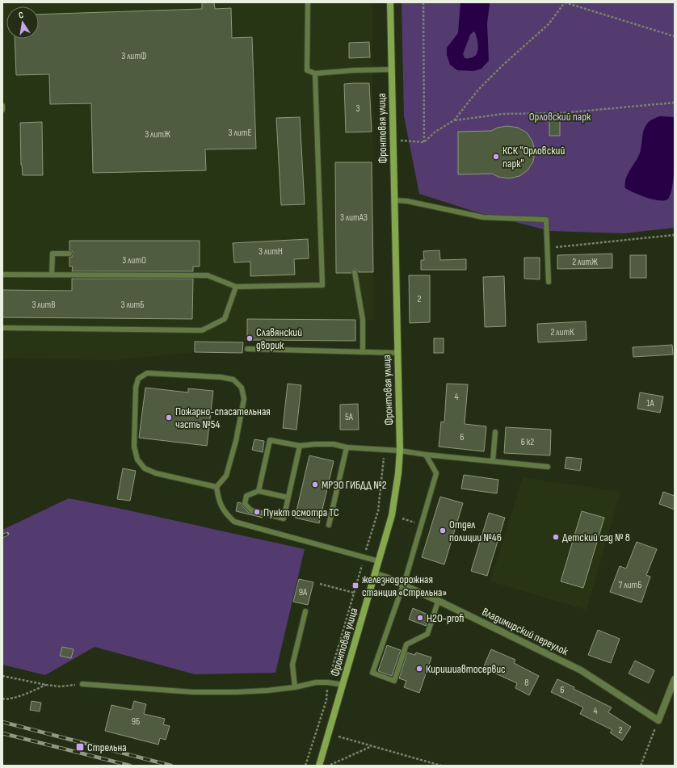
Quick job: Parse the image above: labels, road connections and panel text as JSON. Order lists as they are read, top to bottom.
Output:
{
  "streets": {
    "main road": ["Фронтовая улица"],
    "street": ["Владимирский переулок"]
  },
  "crossings": [
    ["Фронтовая улица", "Владимирский переулок"]
  ],
  "parks": ["Орловский парк"],
  "places": {
    "other": [
      "КСК \"Орловский парк\"",
      "Славянский дворик",
      "Пожарно-спасательная часть №54",
      "МРЭО ГИБДД №2",
      "Пункт осмотра ТС",
      "Отдел полиции №46",
      "Детский сад № 8",
      "H2O-profi",
      "Киришиавтосервис"
    ],
    "transit": ["железнодорожная станция «Стрельна»", "Стрельна"]
  },
  "house_numbers": [
    "3 литФ",
    "3",
    "3 литЕ",
    "3 литЖ",
    "3 литАЗ",
    "3 литН",
    "3 литО",
    "2 литЖ",
    "2",
    "3 литВ",
    "3 литБ",
    "2 литК",
    "4",
    "1А",
    "5А",
    "6",
    "6 к2",
    "7 литБ",
    "9А",
    "8",
    "6",
    "4",
    "9Б",
    "2"
  ],
  "north": "top"
}
